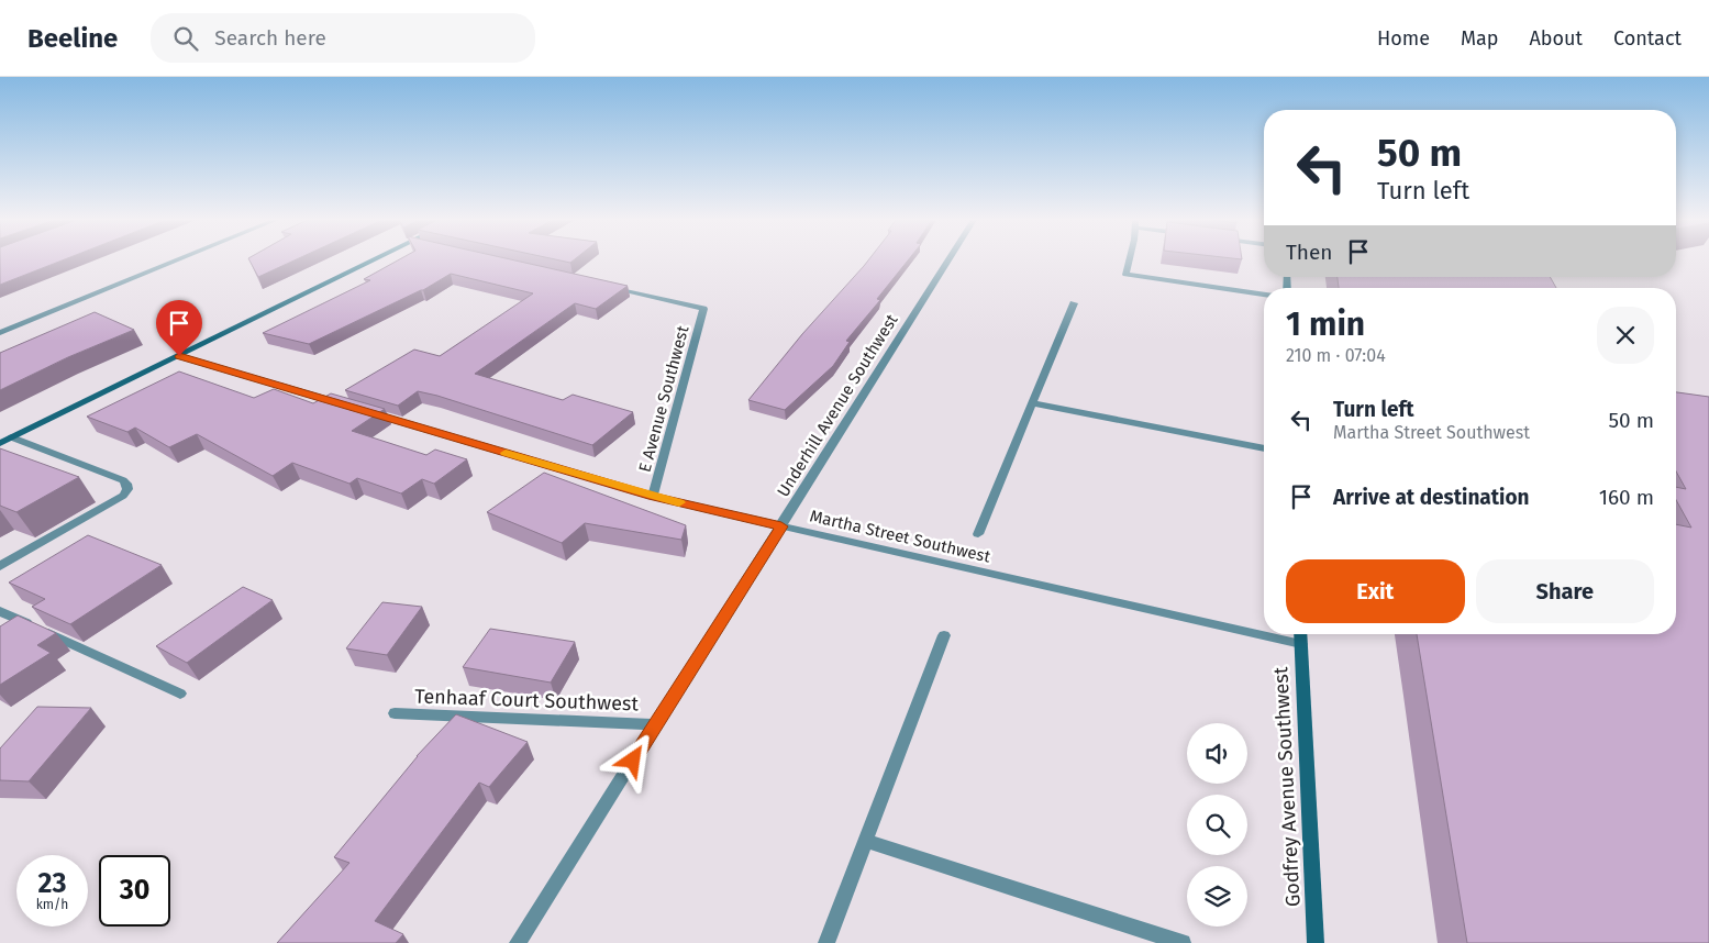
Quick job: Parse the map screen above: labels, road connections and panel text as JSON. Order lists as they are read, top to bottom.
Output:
{
  "streets": {
    "main road": ["Godfrey Avenue Southwest"],
    "street": [
      "E Avenue Southwest",
      "Underhill Avenue Southwest",
      "Martha Street Southwest",
      "Tenhaaf Court Southwest"
    ]
  },
  "crossings": [
    ["E Avenue Southwest", "Martha Street Southwest"],
    ["Underhill Avenue Southwest", "Martha Street Southwest"],
    ["Underhill Avenue Southwest", "Tenhaaf Court Southwest"],
    ["Martha Street Southwest", "Godfrey Avenue Southwest"]
  ],
  "page": {
    "header": "Beeline",
    "search": "Search here",
    "nav": [
      "Home",
      "Map",
      "About",
      "Contact"
    ],
    "turn": ["50 m", "Turn left"],
    "then": "Then",
    "heading": ["1 min", "210 m · 07:04"],
    "list": [
      {
        "name": "Turn left",
        "note": "Martha Street Southwest",
        "value": "50 m"
      },
      {
        "name": "Arrive at destination",
        "value": "160 m"
      }
    ],
    "buttons": ["Exit", "Share"],
    "speed": "23 km/h",
    "limit": "30"
  }
}
